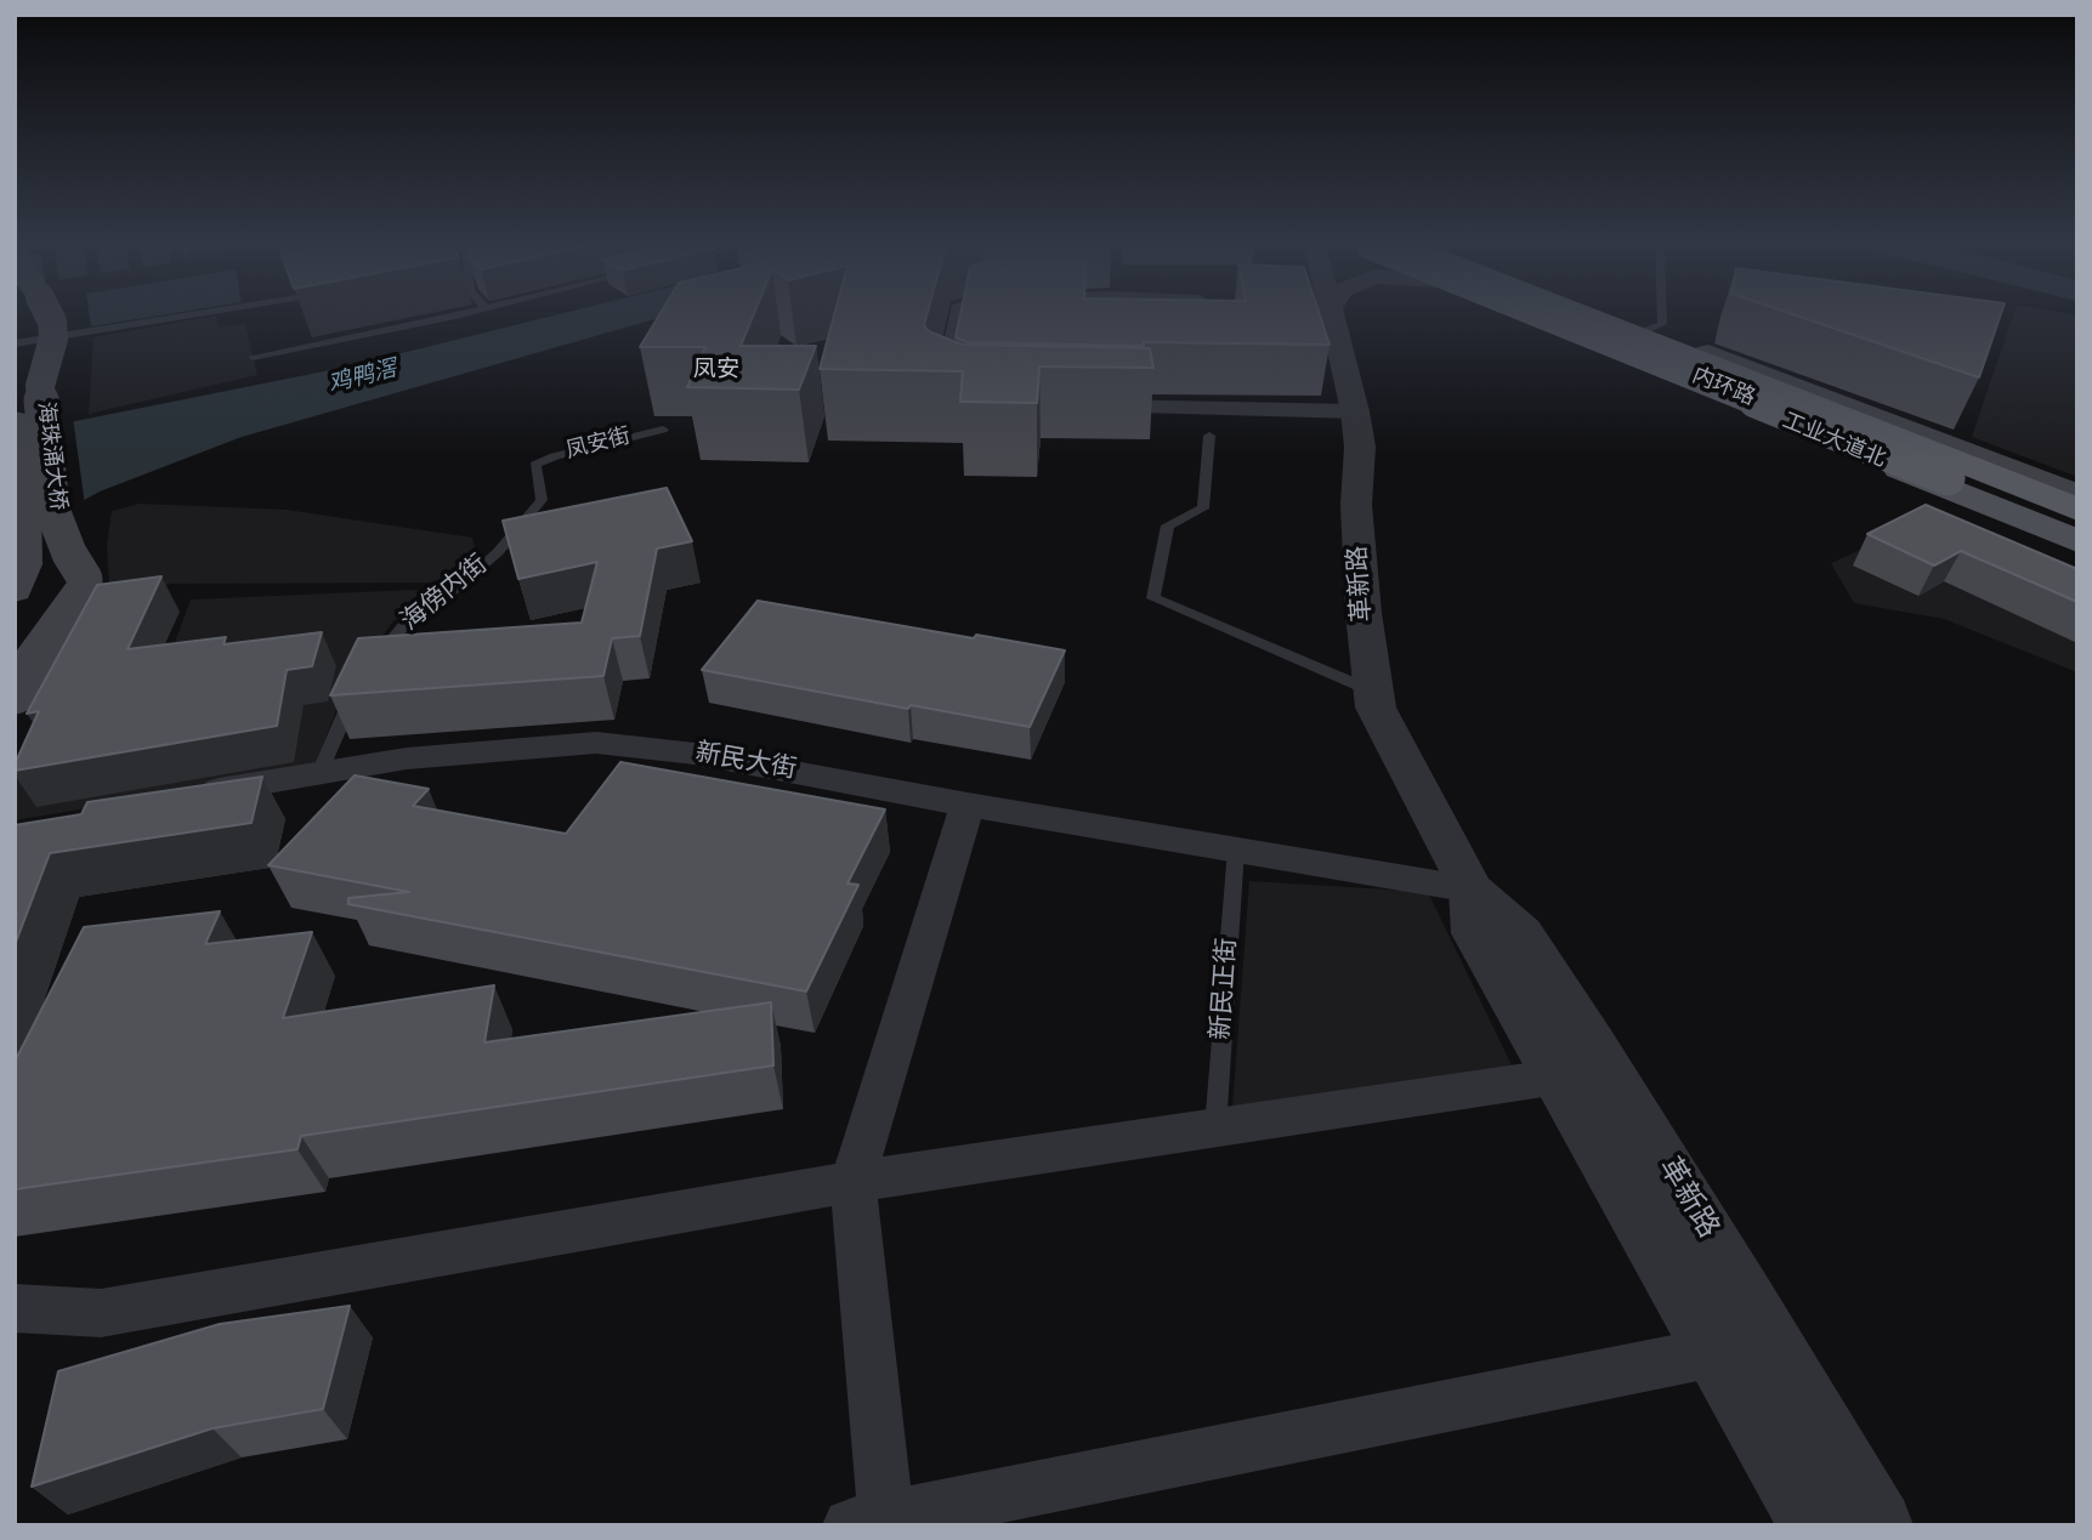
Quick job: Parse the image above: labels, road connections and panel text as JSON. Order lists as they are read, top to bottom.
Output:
{
  "streets": {
    "highway": ["内环路"],
    "main road": ["工业大道北", "海珠涌大桥"],
    "street": ["革新路", "新民大街"],
    "lane": ["凤安街", "海傍内街", "新民正街"]
  },
  "crossings": [
    ["内环路", "工业大道北"],
    ["凤安街", "海傍内街"],
    ["革新路", "新民大街"],
    ["海傍内街", "新民大街"],
    ["新民大街", "新民正街"]
  ],
  "districts": ["凤安"],
  "water": ["鸡鸭滘"]
}
